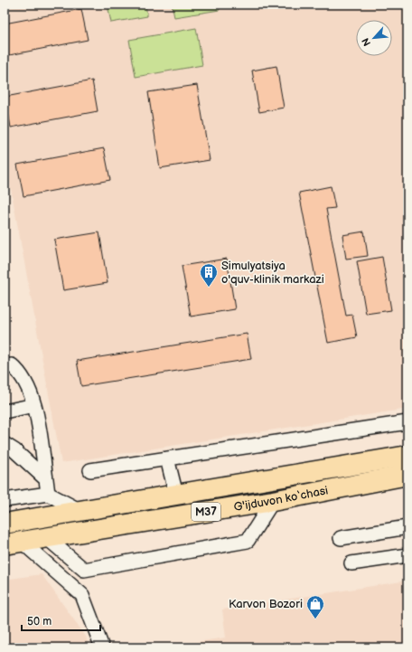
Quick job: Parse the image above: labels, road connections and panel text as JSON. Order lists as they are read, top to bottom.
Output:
{
  "streets": {
    "highway": ["G'ijduvon ko‘chasi", "M37"]
  },
  "places": {
    "building": ["Simulyatsiya o'quv-klinik markazi"],
    "shop": ["Karvon Bozori"]
  },
  "scale_bar": "50 m",
  "north": "bottom left"
}
